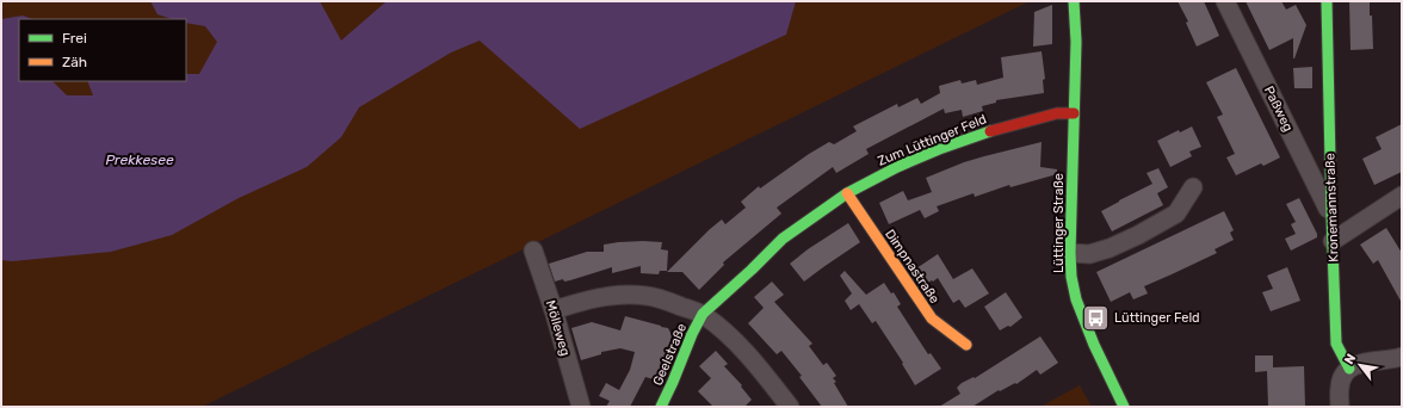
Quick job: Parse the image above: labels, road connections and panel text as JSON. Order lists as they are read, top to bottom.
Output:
{
  "streets": {
    "street": [
      "Paßweg",
      "Zum Lüttinger Feld",
      "Kronemannstraße",
      "Lüttinger Straße",
      "Dimpnastraße",
      "Mölleweg",
      "Geelstraße"
    ]
  },
  "crossings": [
    ["Paßweg", "Kronemannstraße"],
    ["Zum Lüttinger Feld", "Lüttinger Straße"],
    ["Zum Lüttinger Feld", "Dimpnastraße"],
    ["Zum Lüttinger Feld", "Geelstraße"]
  ],
  "water": ["Prekkesee"],
  "places": {
    "bus stop": ["Lüttinger Feld"]
  },
  "legend": ["Frei", "Zäh"],
  "north": "top left"
}
